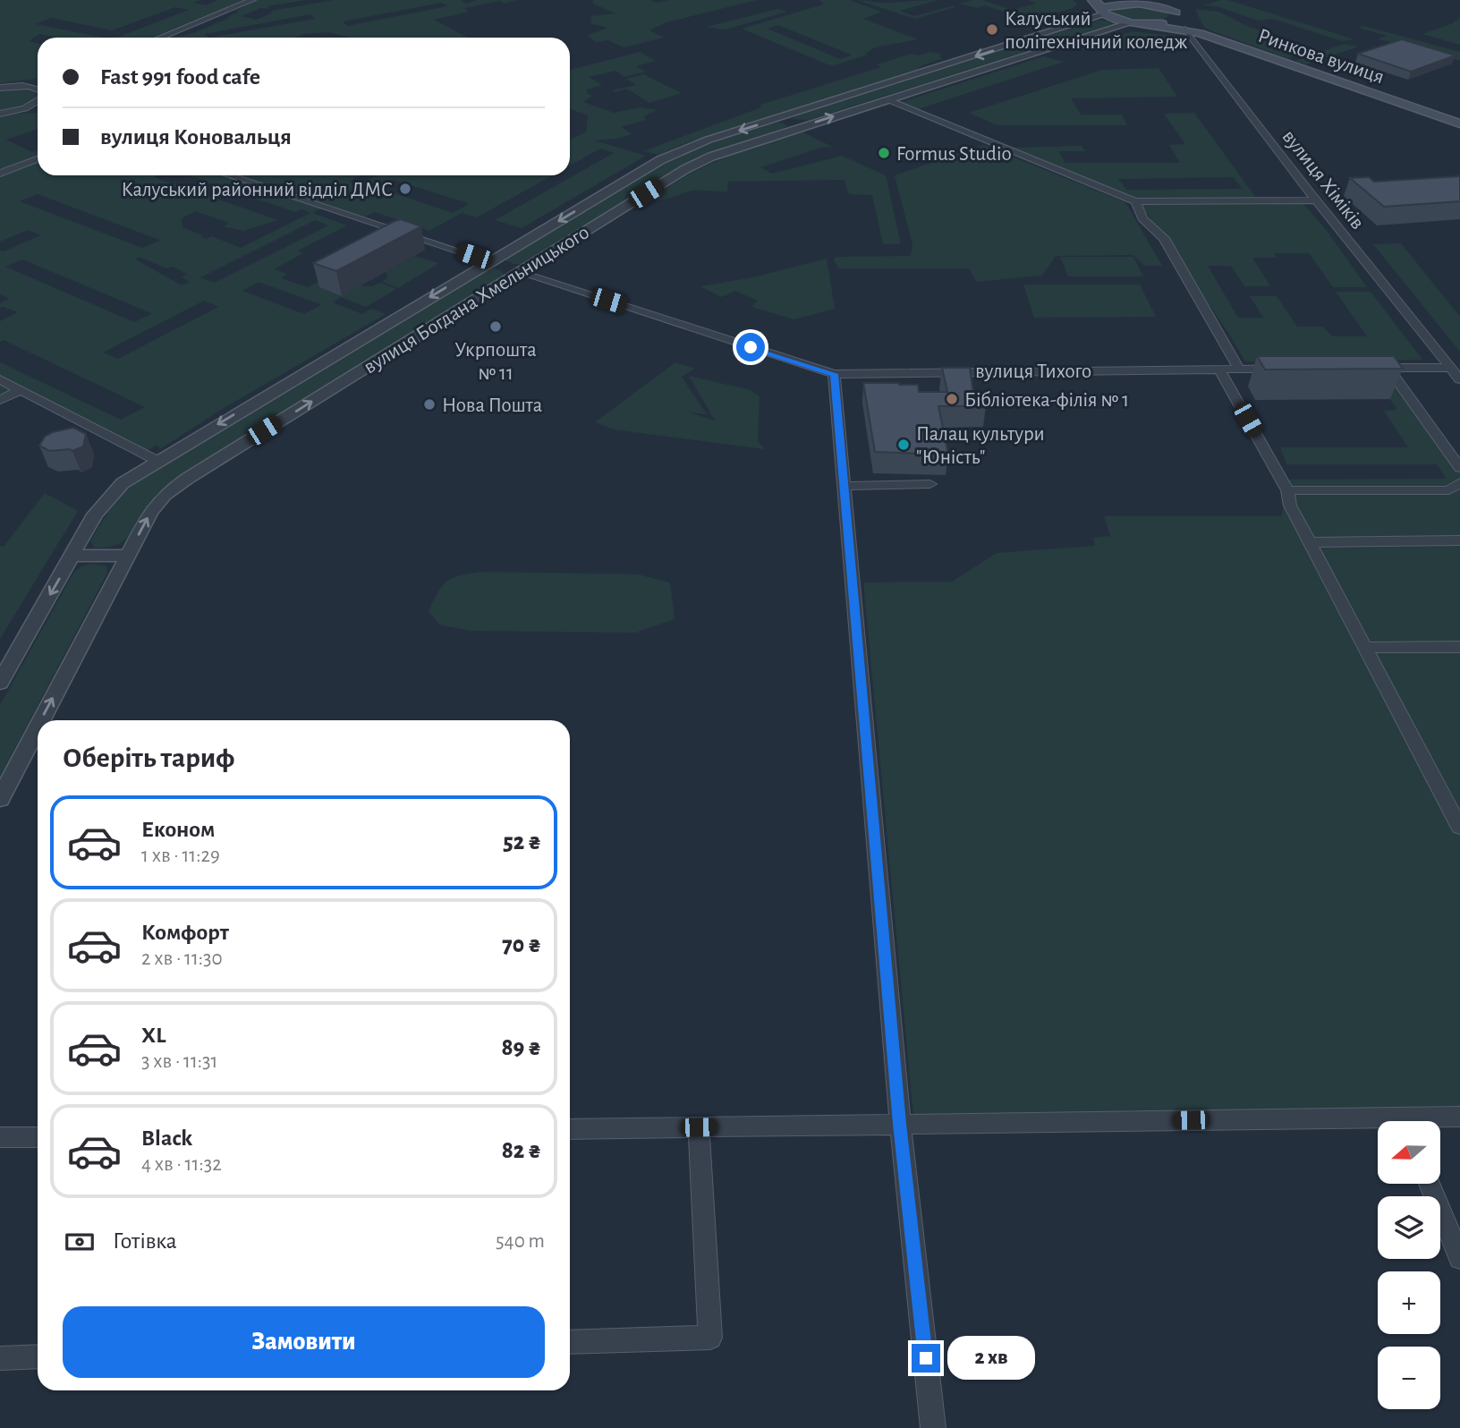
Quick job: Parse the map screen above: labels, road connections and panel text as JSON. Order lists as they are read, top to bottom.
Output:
{
  "streets": {
    "main road": ["Ринкова вулиця"],
    "street": ["вулиця Хіміків", "вулиця Богдана Хмельницького", "вулиця Тихого"]
  },
  "crossings": [
    ["Ринкова вулиця", "вулиця Хіміків"],
    ["вулиця Богдана Хмельницького", "вулиця Тихого"]
  ],
  "places": [
    "Калуський політехнічний коледж",
    "Formus Studio",
    "Калуський районний відділ ДМС",
    "Укрпошта № 11",
    "Бібліотека-філія № 1",
    "Нова Пошта",
    "Палац культури \"Юність\""
  ],
  "north": "left",
  "page": {
    "banner": ["Fast 991 food cafe", "вулиця Коновальця"],
    "heading": "Оберіть тариф",
    "list": [
      {
        "name": "Економ",
        "note": "1 хв · 11:29",
        "value": "52 ₴"
      },
      {
        "name": "Комфорт",
        "note": "2 хв · 11:30",
        "value": "70 ₴"
      },
      {
        "name": "XL",
        "note": "3 хв · 11:31",
        "value": "89 ₴"
      },
      {
        "name": "Black",
        "note": "4 хв · 11:32",
        "value": "82 ₴"
      }
    ],
    "map_buttons": ["+", "−"],
    "pay": ["Готівка", "540 m"],
    "buttons": "Замовити",
    "bubble": "2 хв"
  }
}
